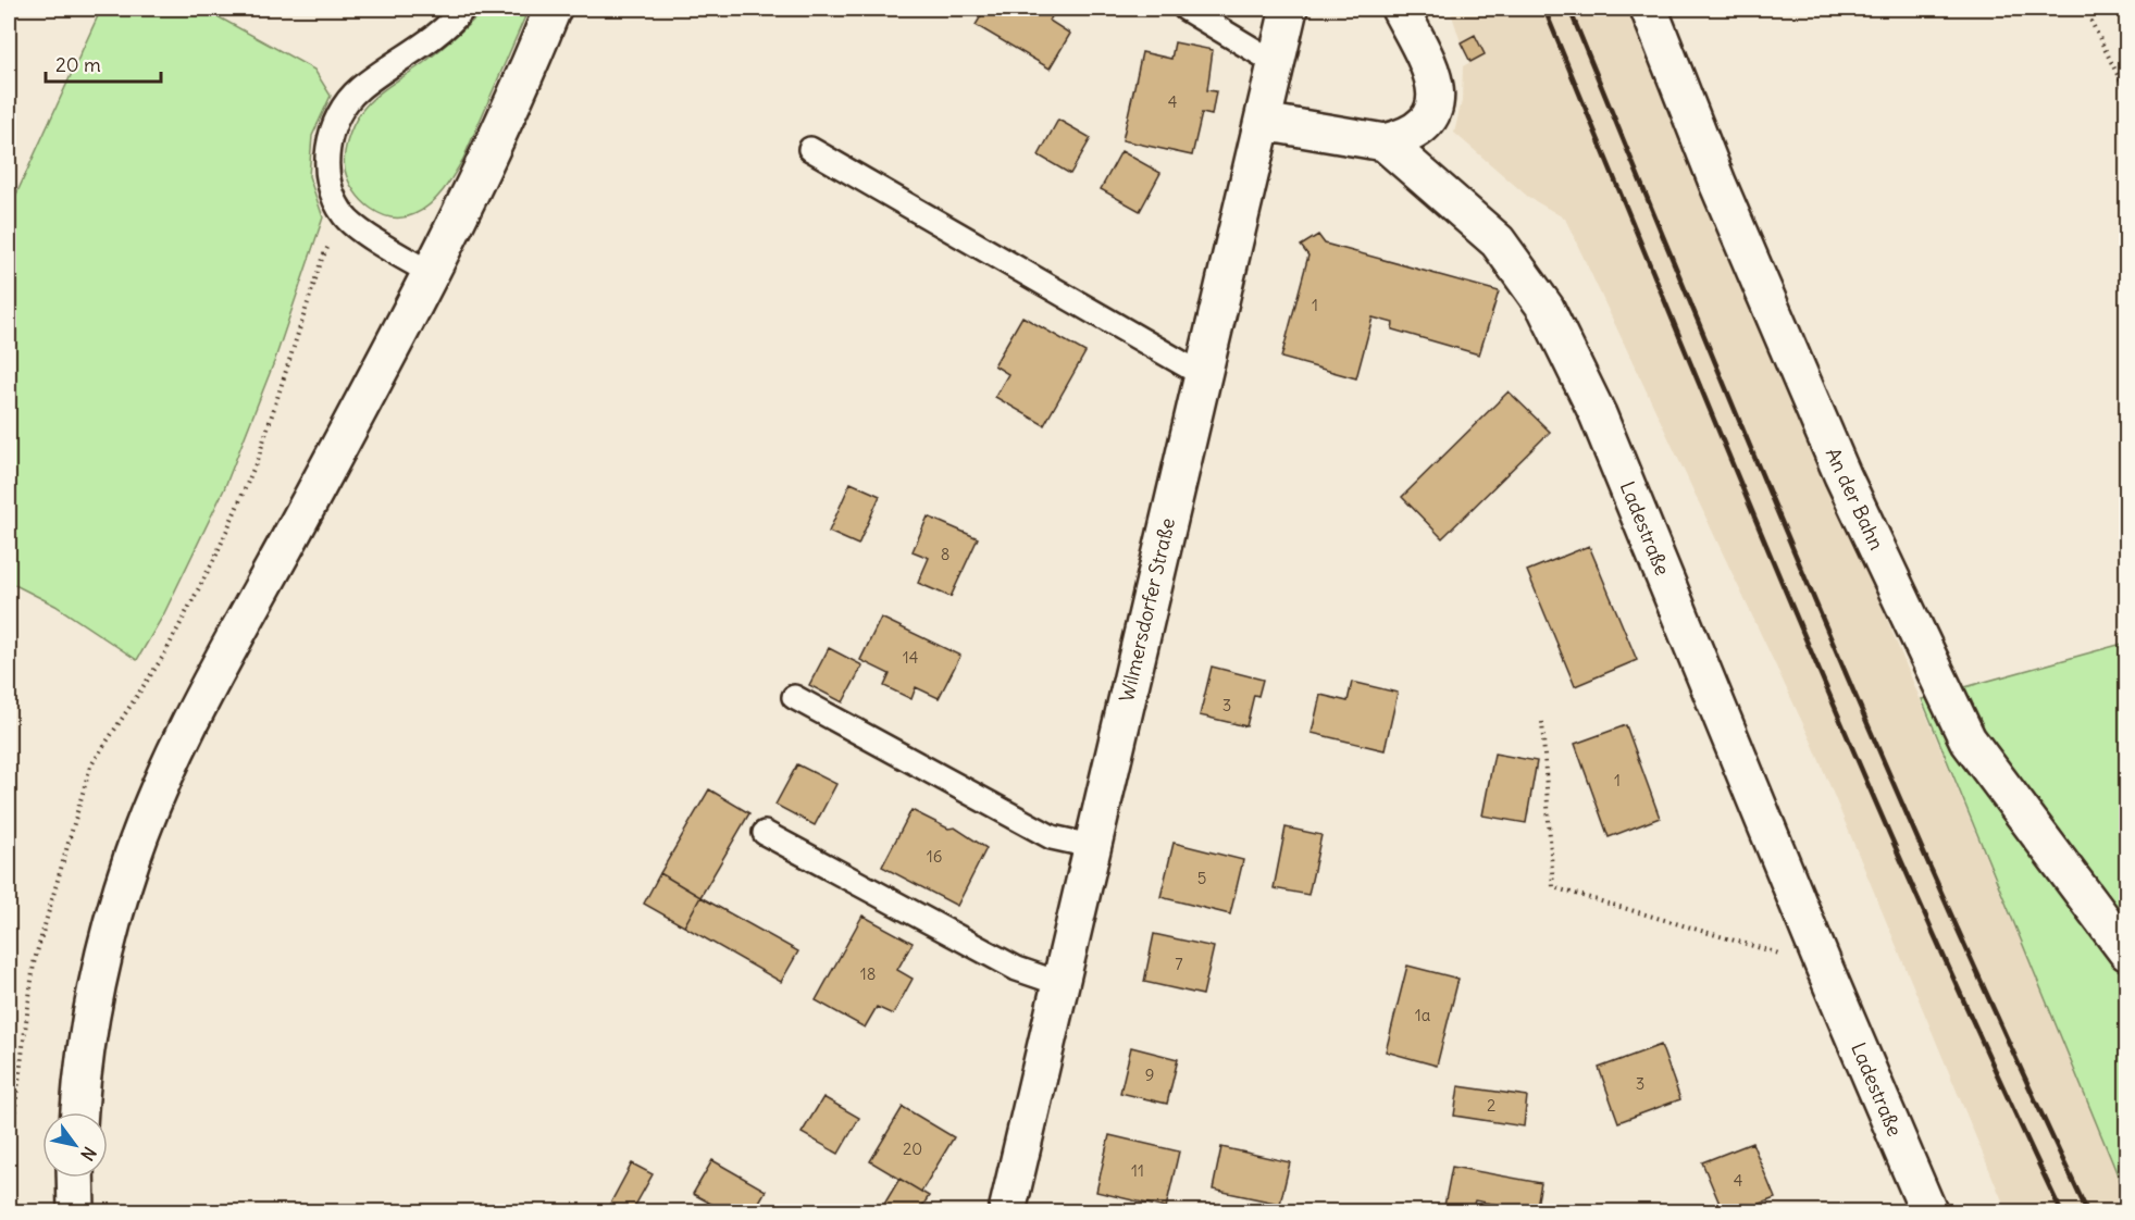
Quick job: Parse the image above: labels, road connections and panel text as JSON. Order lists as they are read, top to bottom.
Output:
{
  "streets": {
    "street": ["An der Bahn", "Ladestraße", "Wilmersdorfer Straße"]
  },
  "house_numbers": [
    "4",
    "1",
    "8",
    "14",
    "3",
    "1",
    "16",
    "5",
    "7",
    "18",
    "1a",
    "9",
    "3",
    "2",
    "20",
    "11",
    "4"
  ],
  "scale_bar": "20 m",
  "north": "bottom right"
}
